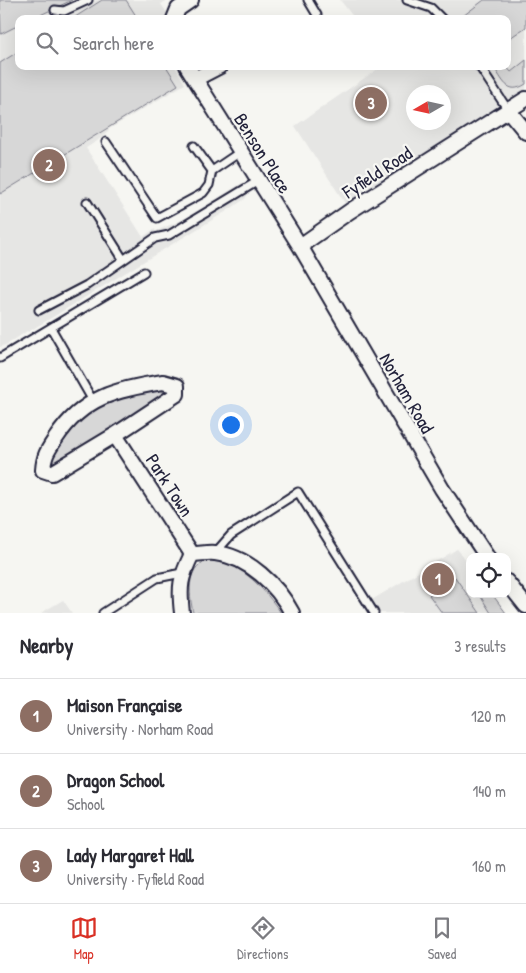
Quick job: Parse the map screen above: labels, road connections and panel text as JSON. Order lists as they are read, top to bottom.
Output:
{
  "streets": {
    "street": [
      "Benson Place",
      "Fyfield Road",
      "Norham Road",
      "Park Town"
    ]
  },
  "crossings": [
    ["Benson Place", "Fyfield Road"],
    ["Benson Place", "Norham Road"],
    ["Fyfield Road", "Norham Road"]
  ],
  "north": "left",
  "page": {
    "search": "Search here",
    "pins": ["3", "2", "1"],
    "heading": ["Nearby", "3 results"],
    "list": [
      {
        "mark": "1",
        "name": "Maison Française",
        "note": "University · Norham Road",
        "value": "120 m"
      },
      {
        "mark": "2",
        "name": "Dragon School",
        "note": "School",
        "value": "140 m"
      },
      {
        "mark": "3",
        "name": "Lady Margaret Hall",
        "note": "University · Fyfield Road",
        "value": "160 m"
      }
    ],
    "nav": ["Map", "Directions", "Saved"]
  }
}
